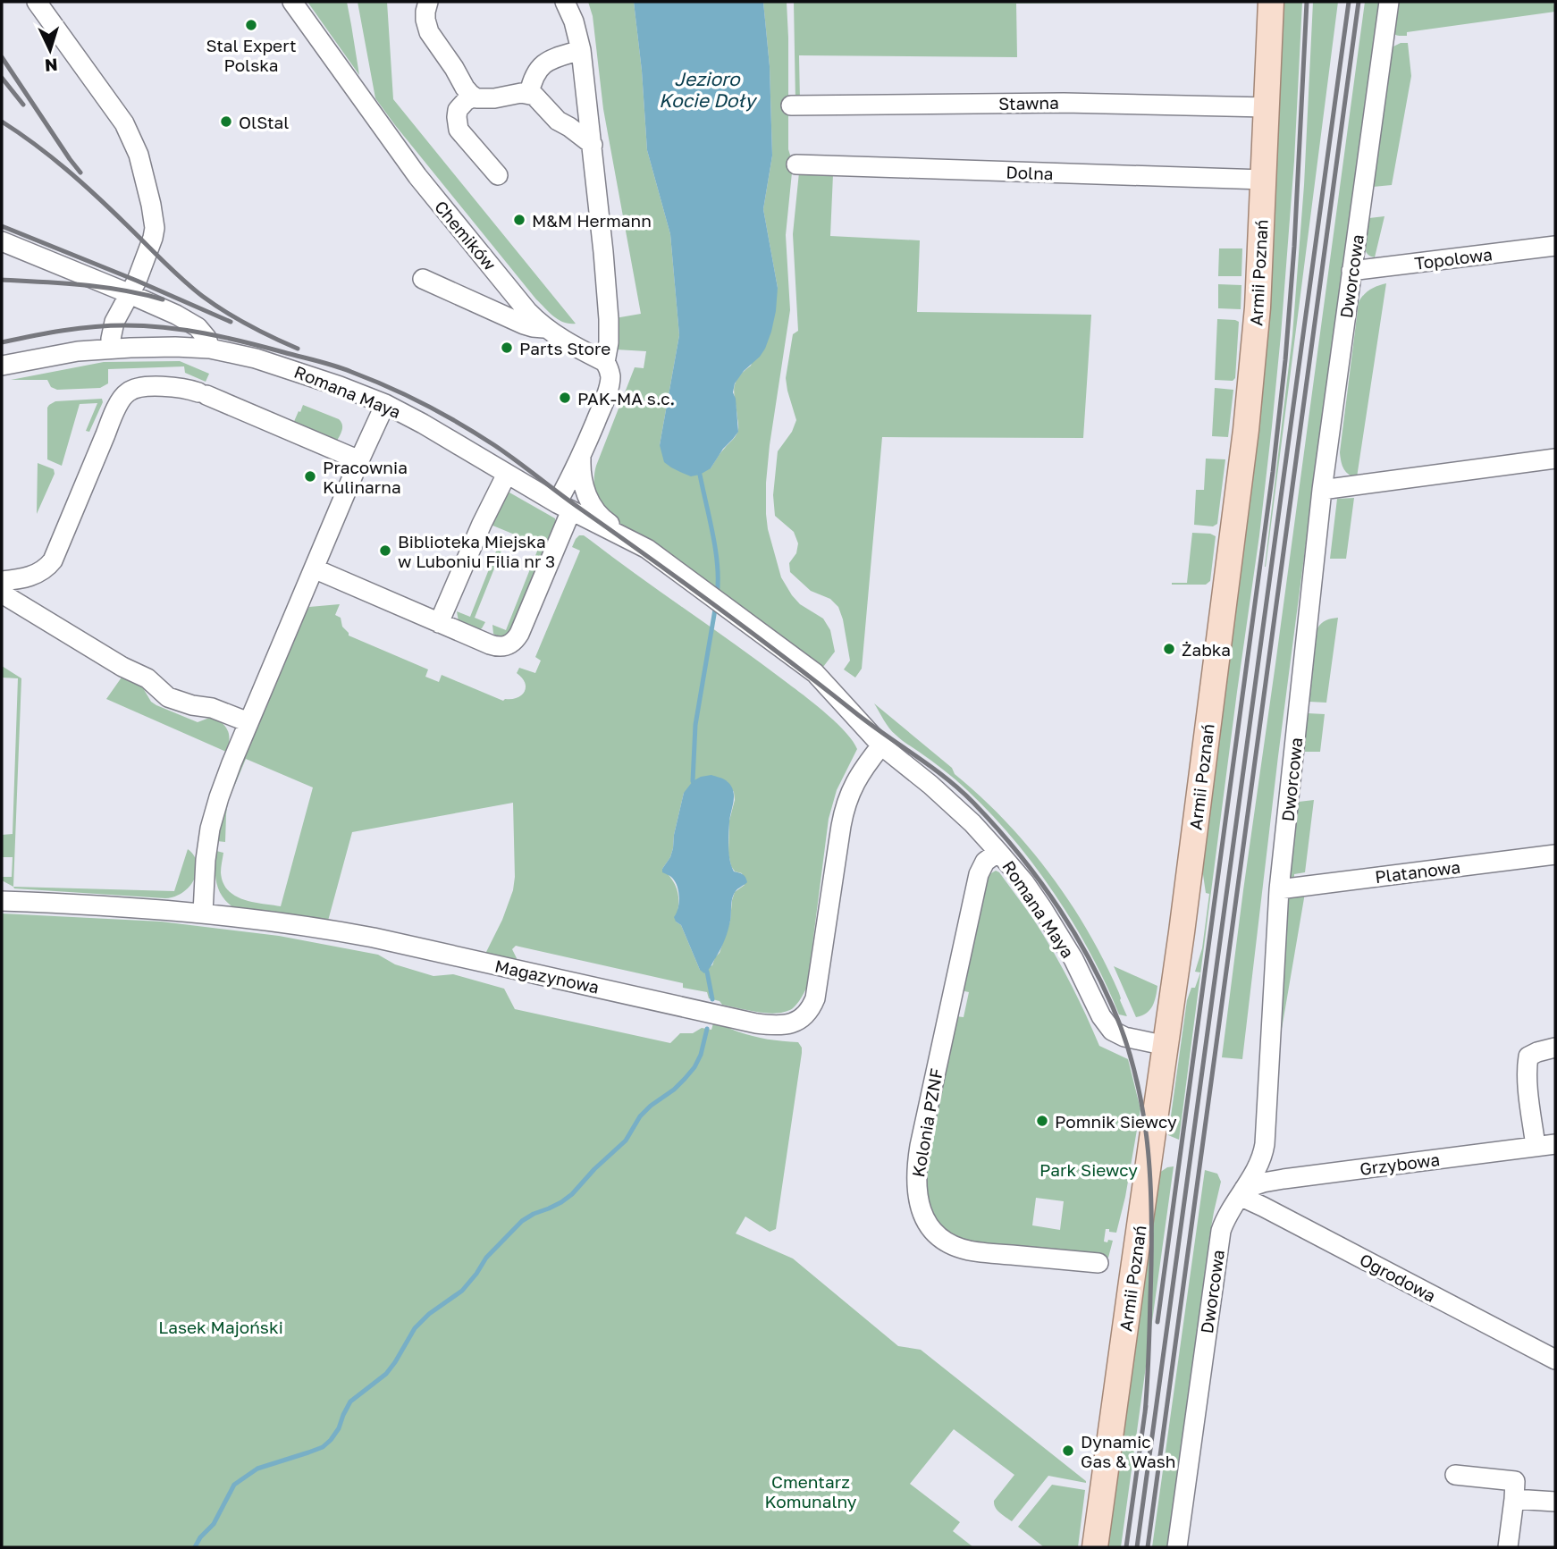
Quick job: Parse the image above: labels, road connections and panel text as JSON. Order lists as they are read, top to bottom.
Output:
{
  "streets": {
    "main road": ["Armii Poznań"],
    "street": [
      "Stawna",
      "Dolna",
      "Chemików",
      "Topolowa",
      "Dworcowa",
      "Romana Maya",
      "Platanowa",
      "Magazynowa",
      "Kolonia PZNF",
      "Grzybowa",
      "Ogrodowa"
    ]
  },
  "crossings": [
    ["Stawna", "Armii Poznań"],
    ["Dolna", "Armii Poznań"],
    ["Topolowa", "Dworcowa"],
    ["Armii Poznań", "Romana Maya"],
    ["Dworcowa", "Platanowa"],
    ["Dworcowa", "Grzybowa"],
    ["Dworcowa", "Ogrodowa"],
    ["Romana Maya", "Magazynowa"],
    ["Romana Maya", "Kolonia PZNF"],
    ["Grzybowa", "Ogrodowa"]
  ],
  "water": ["Jezioro Kocie Doły"],
  "parks": ["Park Siewcy", "Lasek Majoński", "Cmentarz Komunalny"],
  "places": [
    "Stal Expert Polska",
    "OlStal",
    "M&M Hermann",
    "Parts Store",
    "PAK-MA s.c.",
    "Pracownia Kulinarna",
    "Biblioteka Miejska w Luboniu Filia nr 3",
    "Żabka",
    "Pomnik Siewcy",
    "Dynamic Gas & Wash"
  ],
  "north": "bottom"
}
